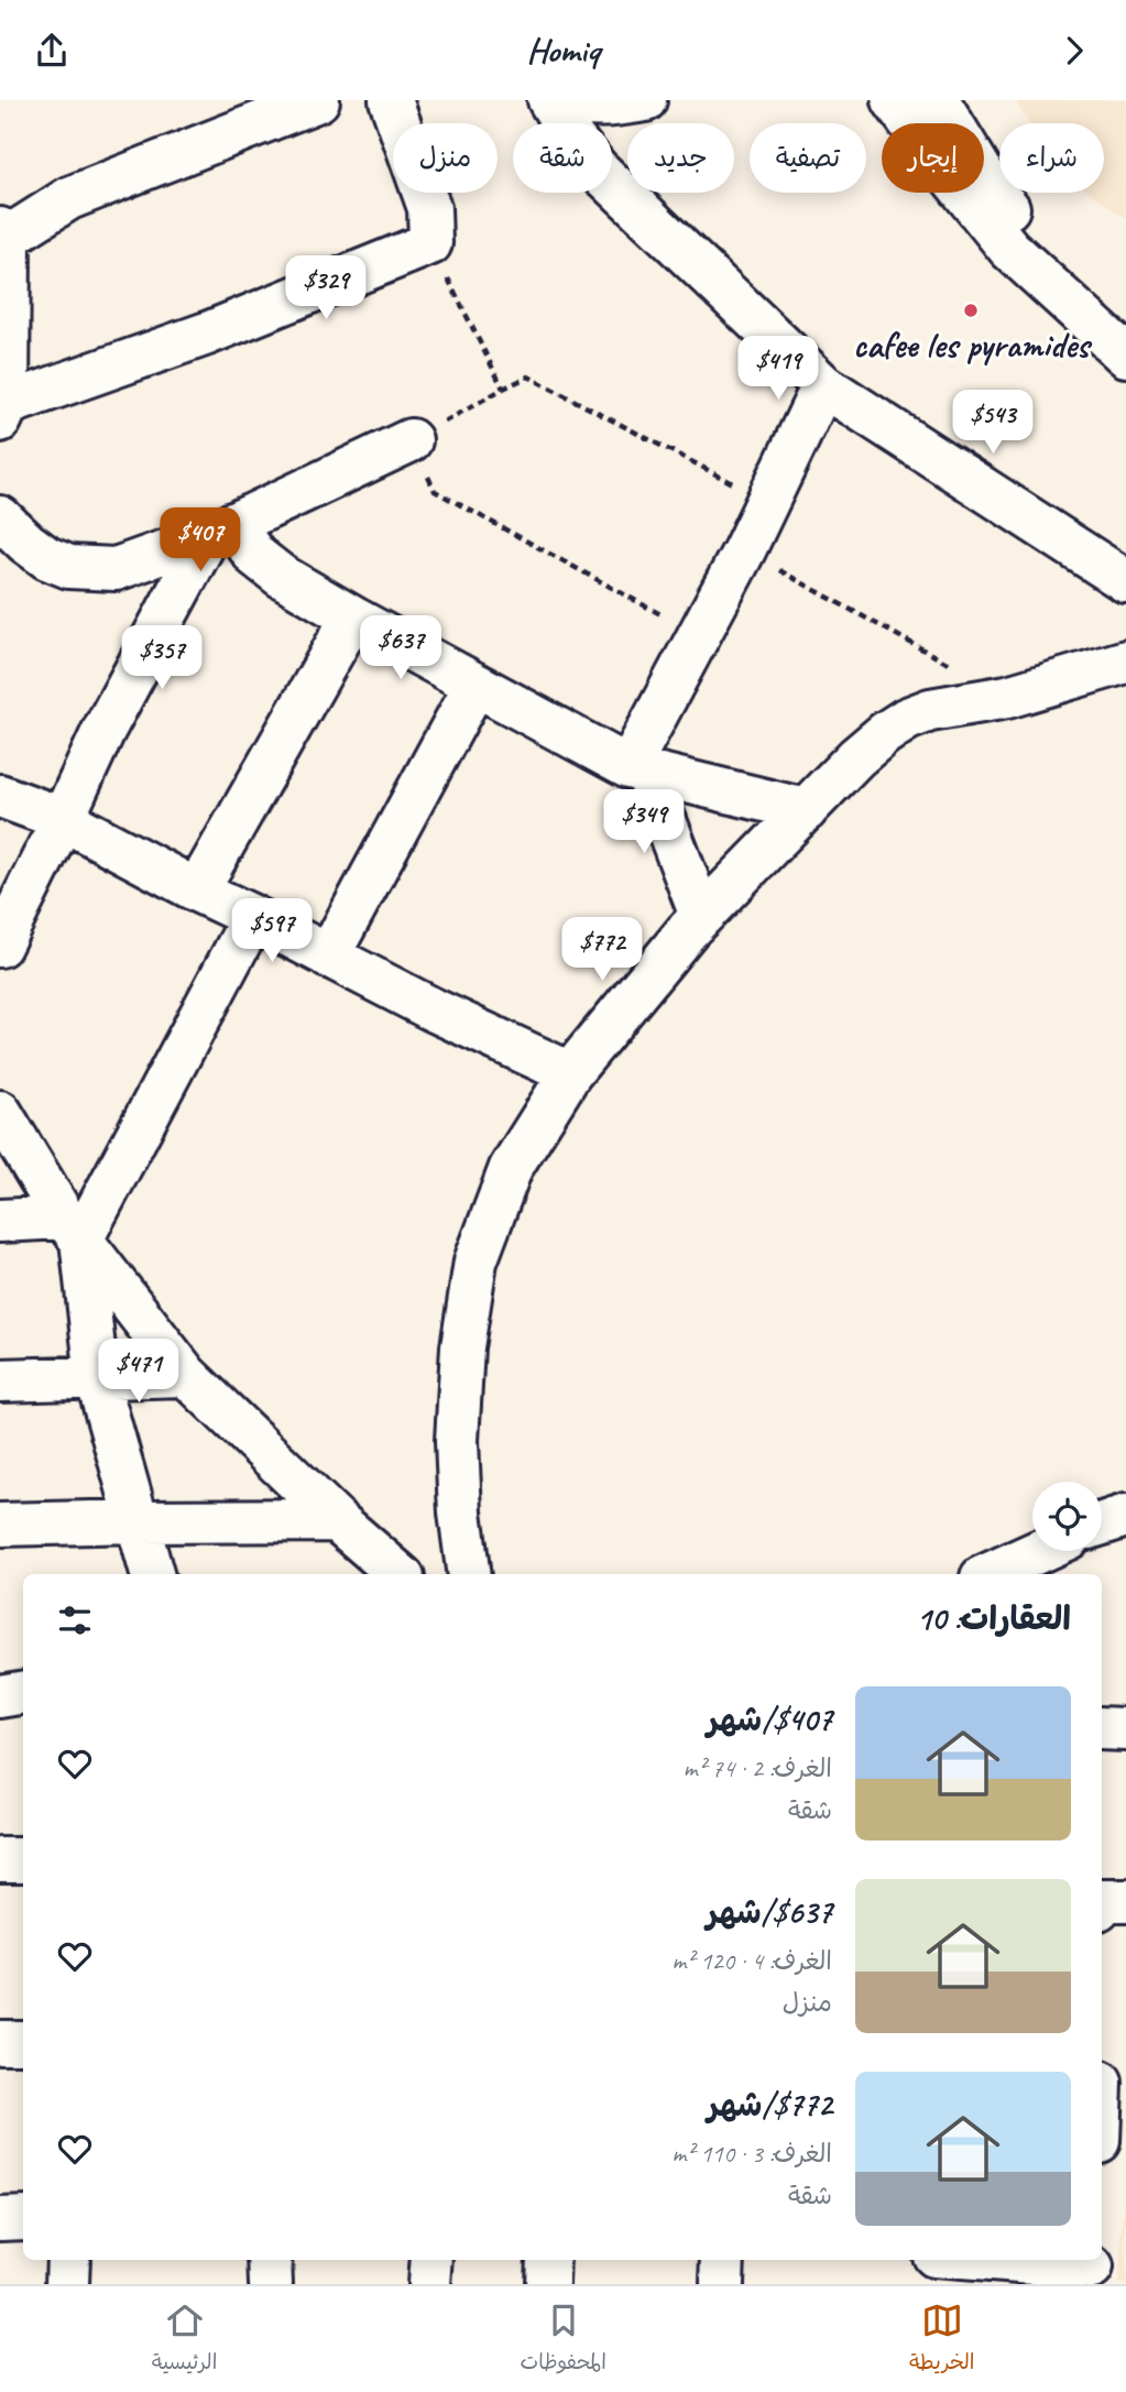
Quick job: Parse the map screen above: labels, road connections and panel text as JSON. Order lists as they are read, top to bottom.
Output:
{
  "places": ["cafee les pyramides"],
  "page": {
    "header": "Homiq",
    "chip": [
      "شراء",
      "إيجار",
      "تصفية",
      "جديد",
      "شقة",
      "منزل"
    ],
    "price": [
      "$329",
      "$419",
      "$543",
      "$407",
      "$637",
      "$357",
      "$349",
      "$597",
      "$772",
      "$471"
    ],
    "heading": "العقارات: 10",
    "list": [
      {
        "name": "$407/شهر",
        "note": "الغرف: 2 · 74 m² · شقة"
      },
      {
        "name": "$637/شهر",
        "note": "الغرف: 4 · 120 m² · منزل"
      },
      {
        "name": "$772/شهر",
        "note": "الغرف: 3 · 110 m² · شقة"
      }
    ],
    "tabs": ["الخريطة", "المحفوظات", "الرئيسية"]
  }
}
